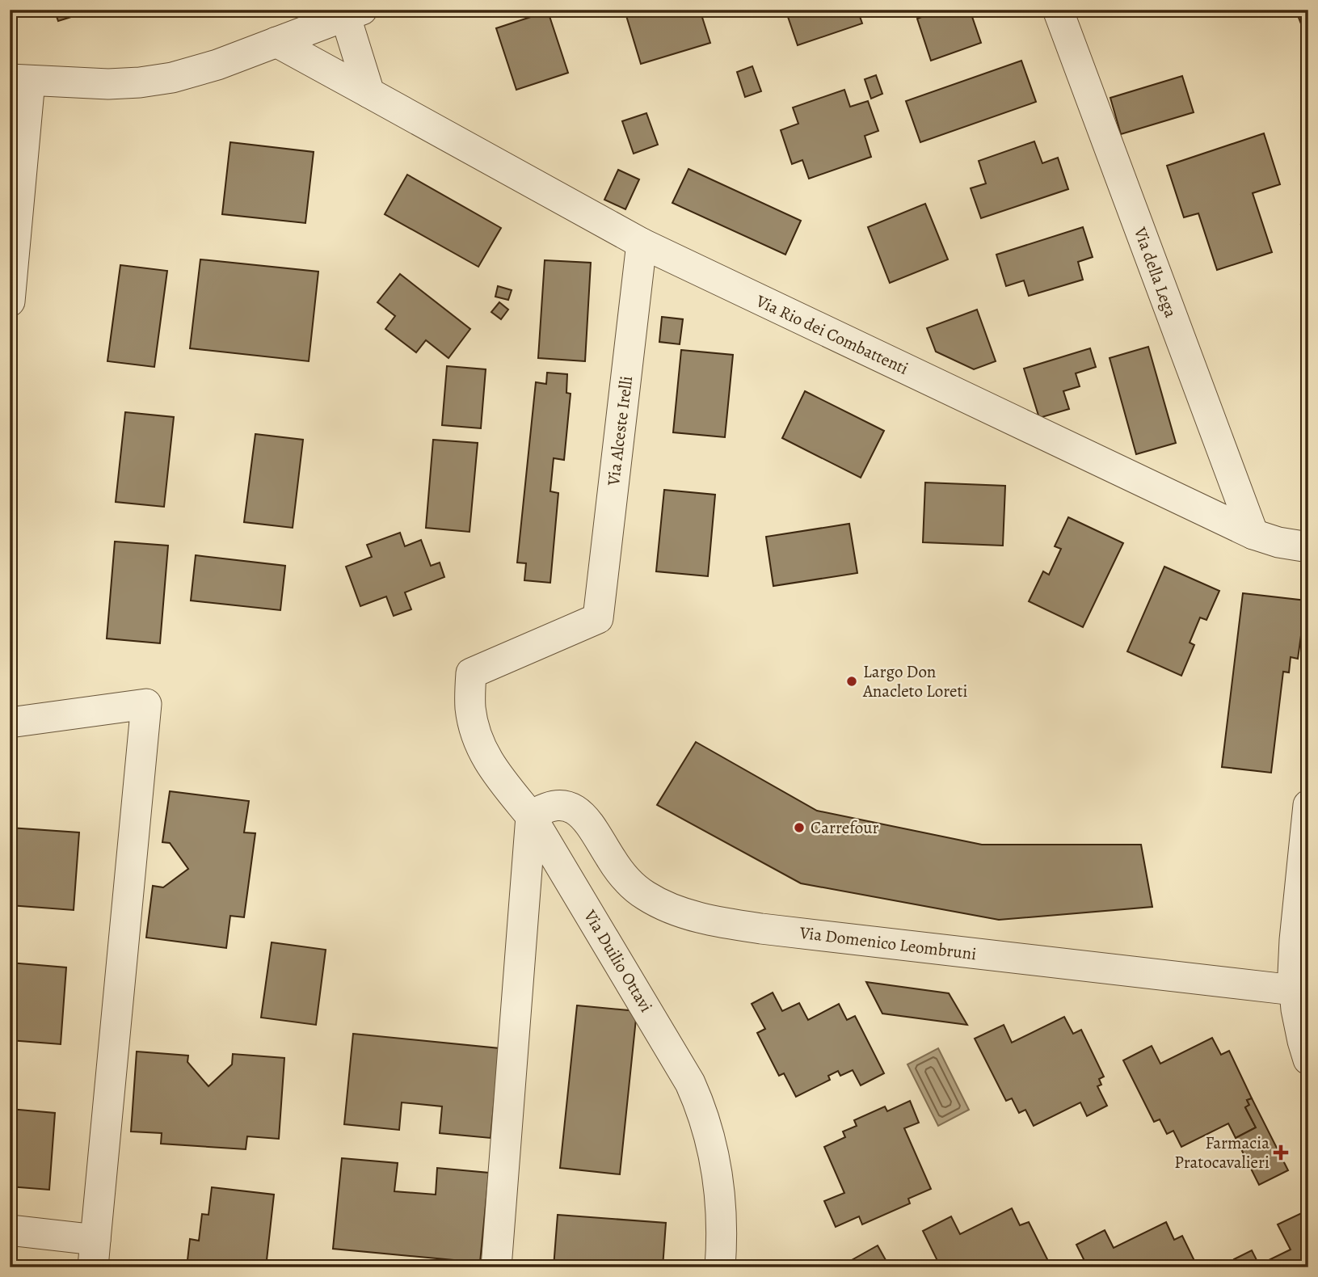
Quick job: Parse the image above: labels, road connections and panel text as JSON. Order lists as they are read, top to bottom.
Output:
{
  "streets": {
    "street": [
      "Via della Lega",
      "Via Rio dei Combattenti",
      "Via Alceste Irelli",
      "Via Domenico Leombruni",
      "Via Duilio Ottavi"
    ]
  },
  "crossings": [
    ["Via della Lega", "Via Rio dei Combattenti"],
    ["Via Rio dei Combattenti", "Via Alceste Irelli"],
    ["Via Alceste Irelli", "Via Duilio Ottavi"],
    ["Via Domenico Leombruni", "Via Duilio Ottavi"]
  ],
  "places": {
    "other": ["Largo Don Anacleto Loreti", "Carrefour"],
    "health": ["Farmacia Pratocavalieri"]
  }
}
